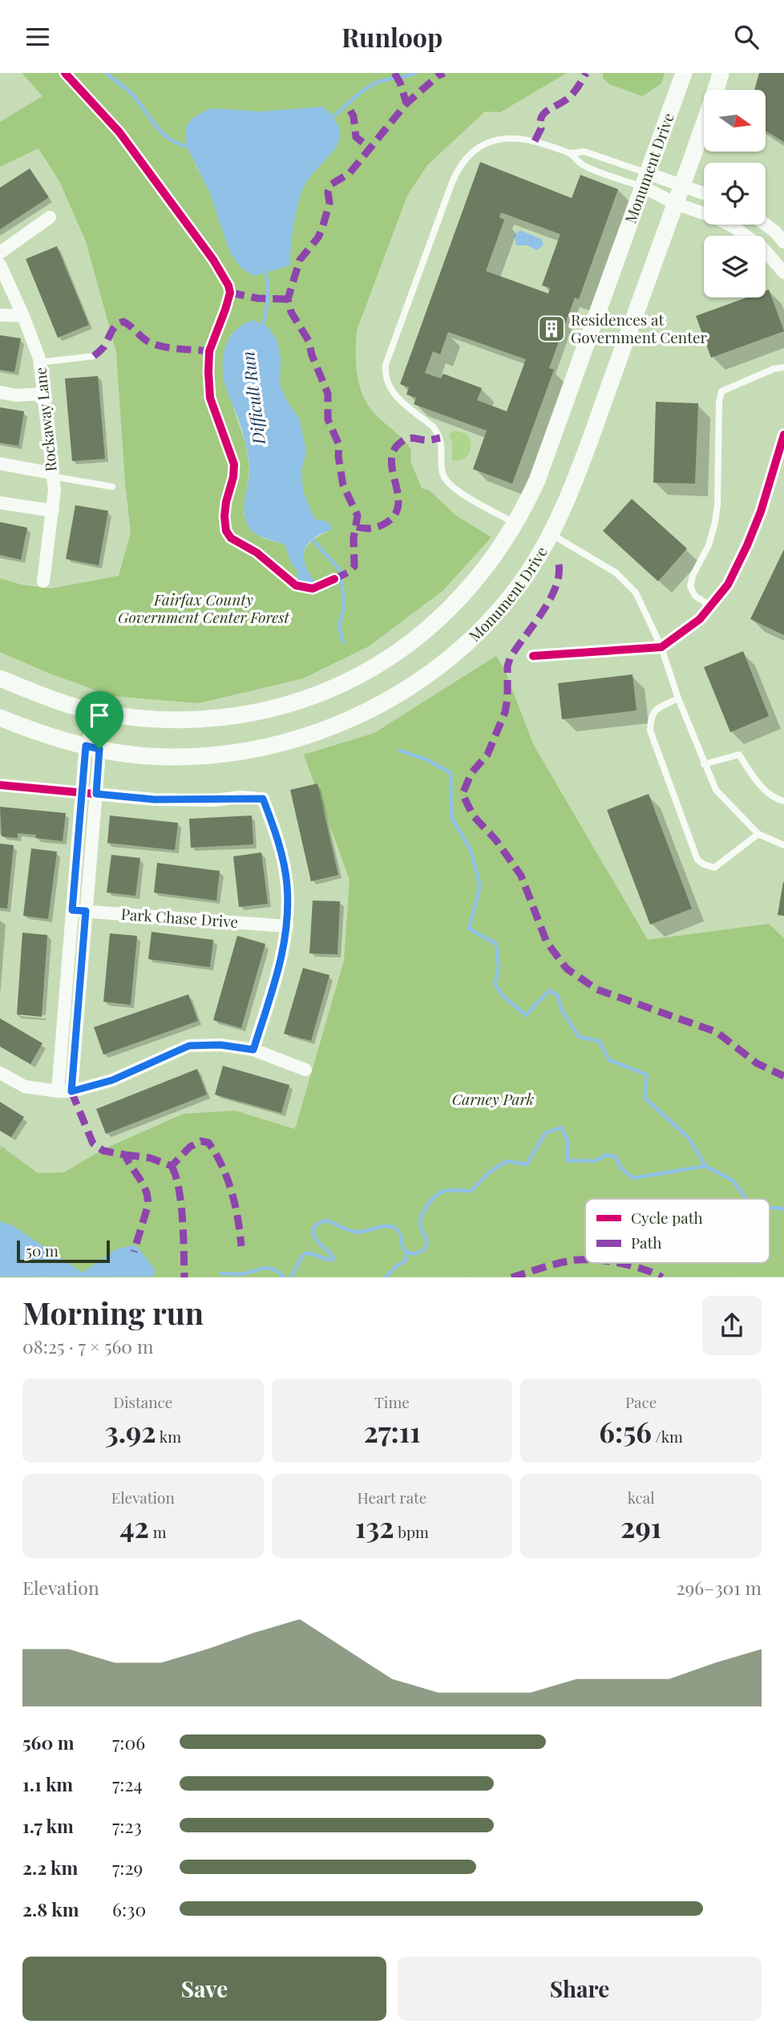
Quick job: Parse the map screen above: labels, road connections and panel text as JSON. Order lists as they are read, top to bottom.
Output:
{
  "streets": {
    "main road": ["Monument Drive"],
    "street": ["Rockaway Lane", "Park Chase Drive"]
  },
  "water": ["Difficult Run"],
  "parks": ["Fairfax County Government Center Forest", "Carney Park"],
  "places": {
    "building": ["Residences at Government Center"]
  },
  "legend": ["Cycle path", "Path"],
  "scale_bar": "50 m",
  "north": "right",
  "page": {
    "header": "Runloop",
    "scale": "50 m",
    "heading": ["Morning run", "08:25 · 7 × 560 m"],
    "stats": [
      ["Distance", "3.92 km"],
      ["Time", "27:11"],
      ["Pace", "6:56 /km"],
      ["Elevation", "42 m"],
      ["Heart rate", "132 bpm"],
      ["kcal", "291"]
    ],
    "chart": ["Elevation", "296–301 m"],
    "list": [
      {
        "name": "560 m",
        "note": "7:06"
      },
      {
        "name": "1.1 km",
        "note": "7:24"
      },
      {
        "name": "1.7 km",
        "note": "7:23"
      },
      {
        "name": "2.2 km",
        "note": "7:29"
      },
      {
        "name": "2.8 km",
        "note": "6:30"
      }
    ],
    "buttons": ["Save", "Share"]
  }
}
